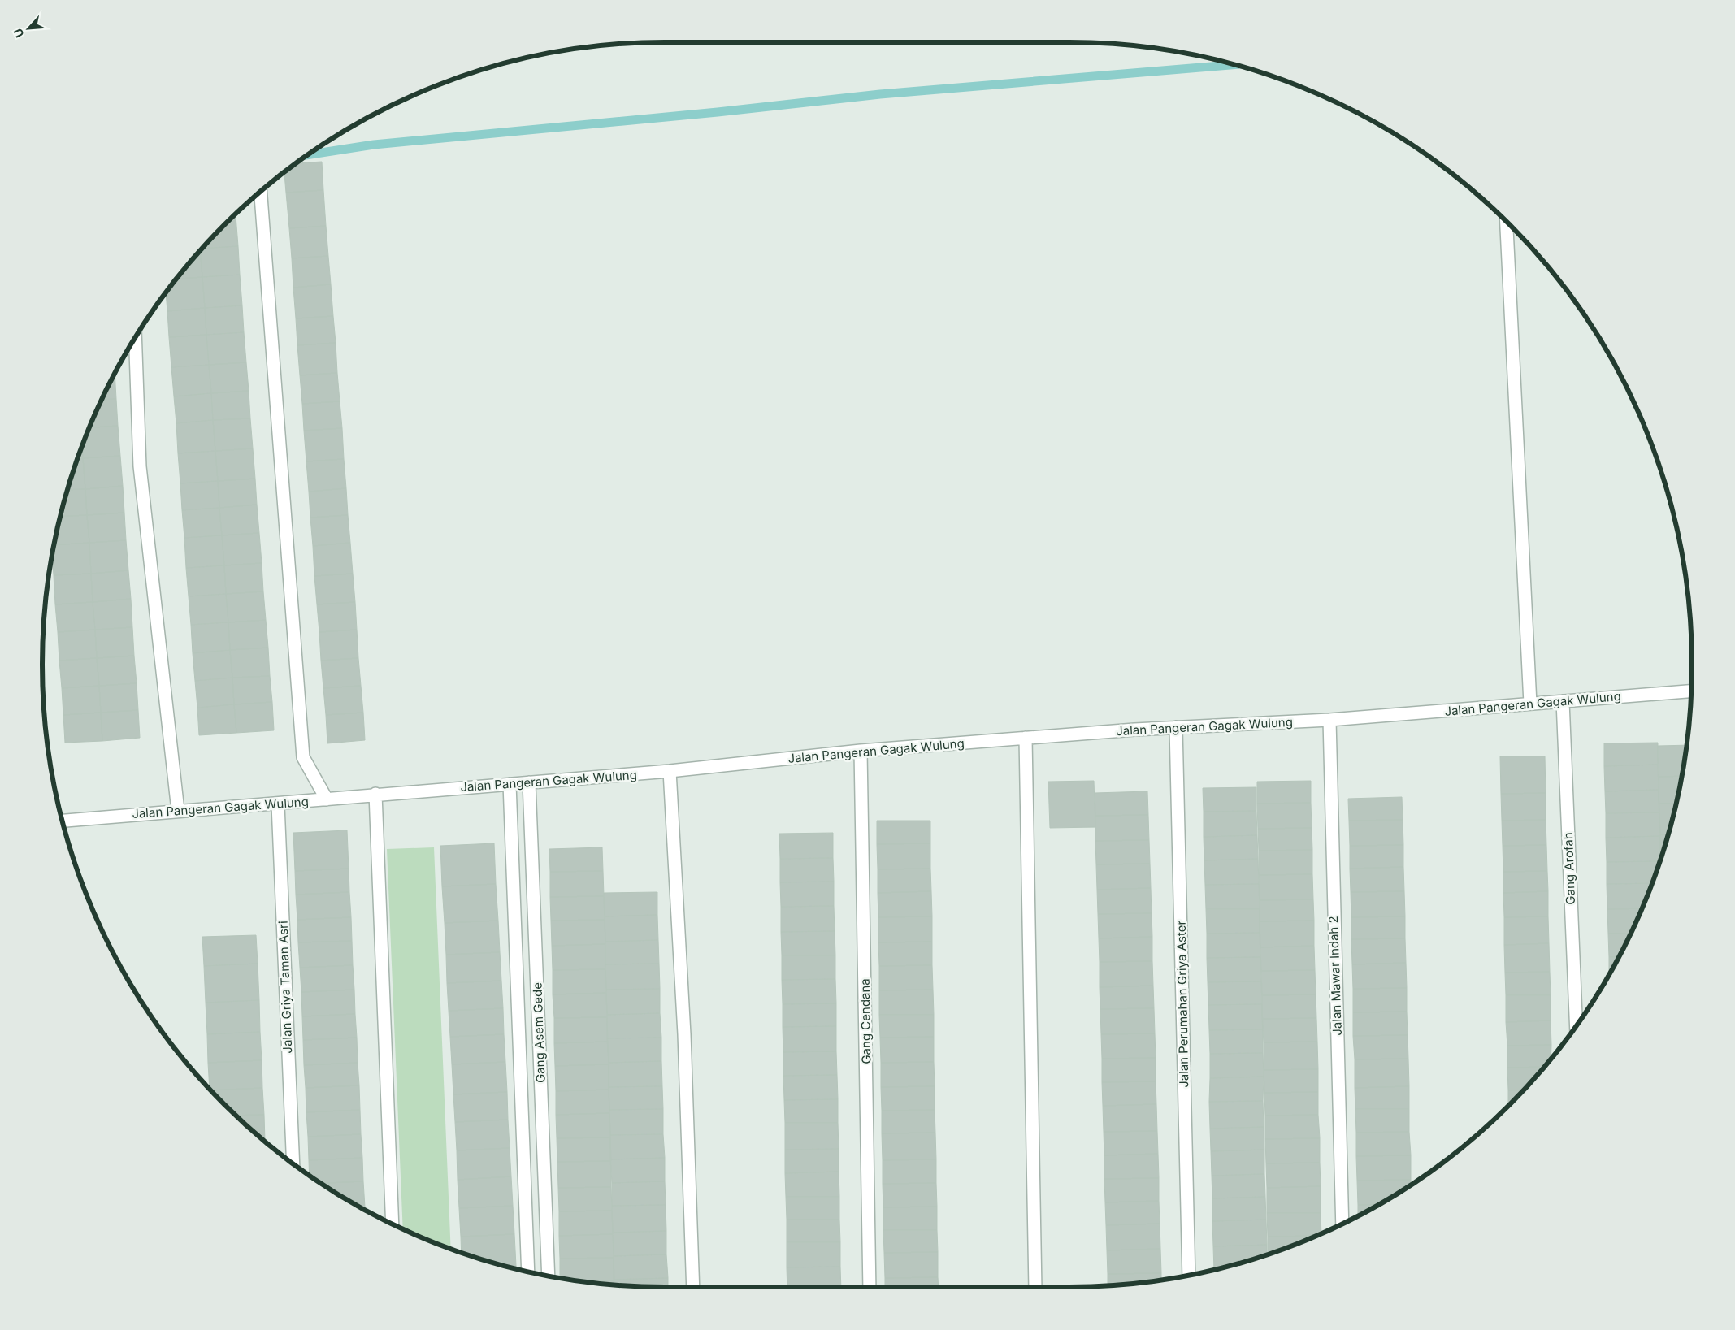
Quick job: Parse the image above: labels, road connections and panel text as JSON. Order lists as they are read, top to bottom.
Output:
{
  "streets": {
    "street": [
      "Jalan Pangeran Gagak Wulung",
      "Gang Arofah",
      "Jalan Mawar Indah 2",
      "Jalan Griya Taman Asri",
      "Jalan Perumahan Griya Aster",
      "Gang Cendana",
      "Gang Asem Gede"
    ]
  },
  "crossings": [
    ["Jalan Pangeran Gagak Wulung", "Gang Arofah"],
    ["Jalan Pangeran Gagak Wulung", "Jalan Mawar Indah 2"],
    ["Jalan Pangeran Gagak Wulung", "Jalan Griya Taman Asri"],
    ["Jalan Pangeran Gagak Wulung", "Jalan Perumahan Griya Aster"],
    ["Jalan Pangeran Gagak Wulung", "Gang Cendana"],
    ["Jalan Pangeran Gagak Wulung", "Gang Asem Gede"]
  ],
  "north": "bottom left"
}
